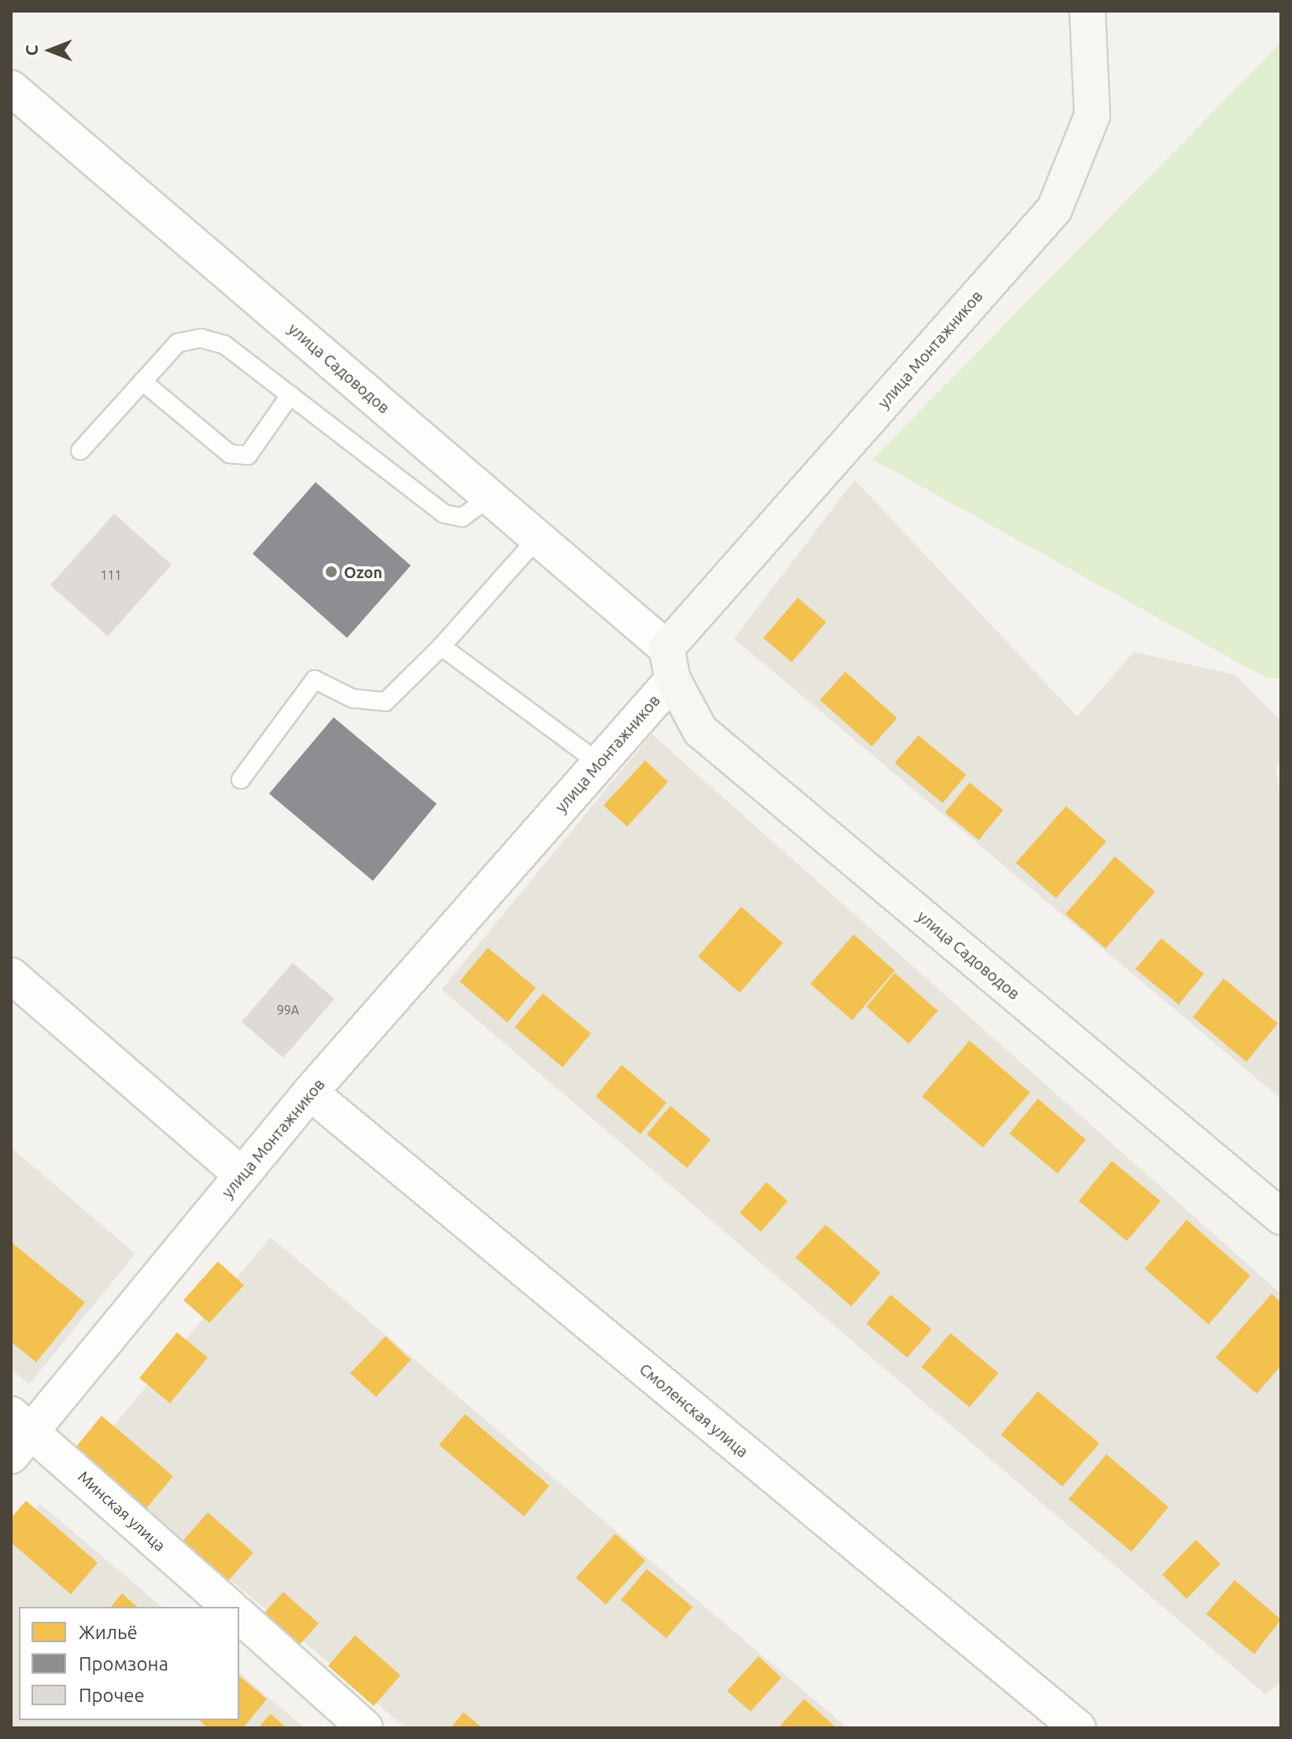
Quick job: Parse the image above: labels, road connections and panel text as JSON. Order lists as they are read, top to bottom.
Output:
{
  "streets": {
    "main road": ["улица Монтажников", "улица Садоводов"],
    "street": ["Смоленская улица", "Минская улица"]
  },
  "crossings": [
    ["улица Монтажников", "улица Садоводов"],
    ["улица Монтажников", "Смоленская улица"],
    ["улица Монтажников", "Минская улица"]
  ],
  "places": ["Ozon"],
  "house_numbers": ["111", "99А"],
  "legend": ["Жильё", "Промзона", "Прочее"],
  "north": "left"
}
